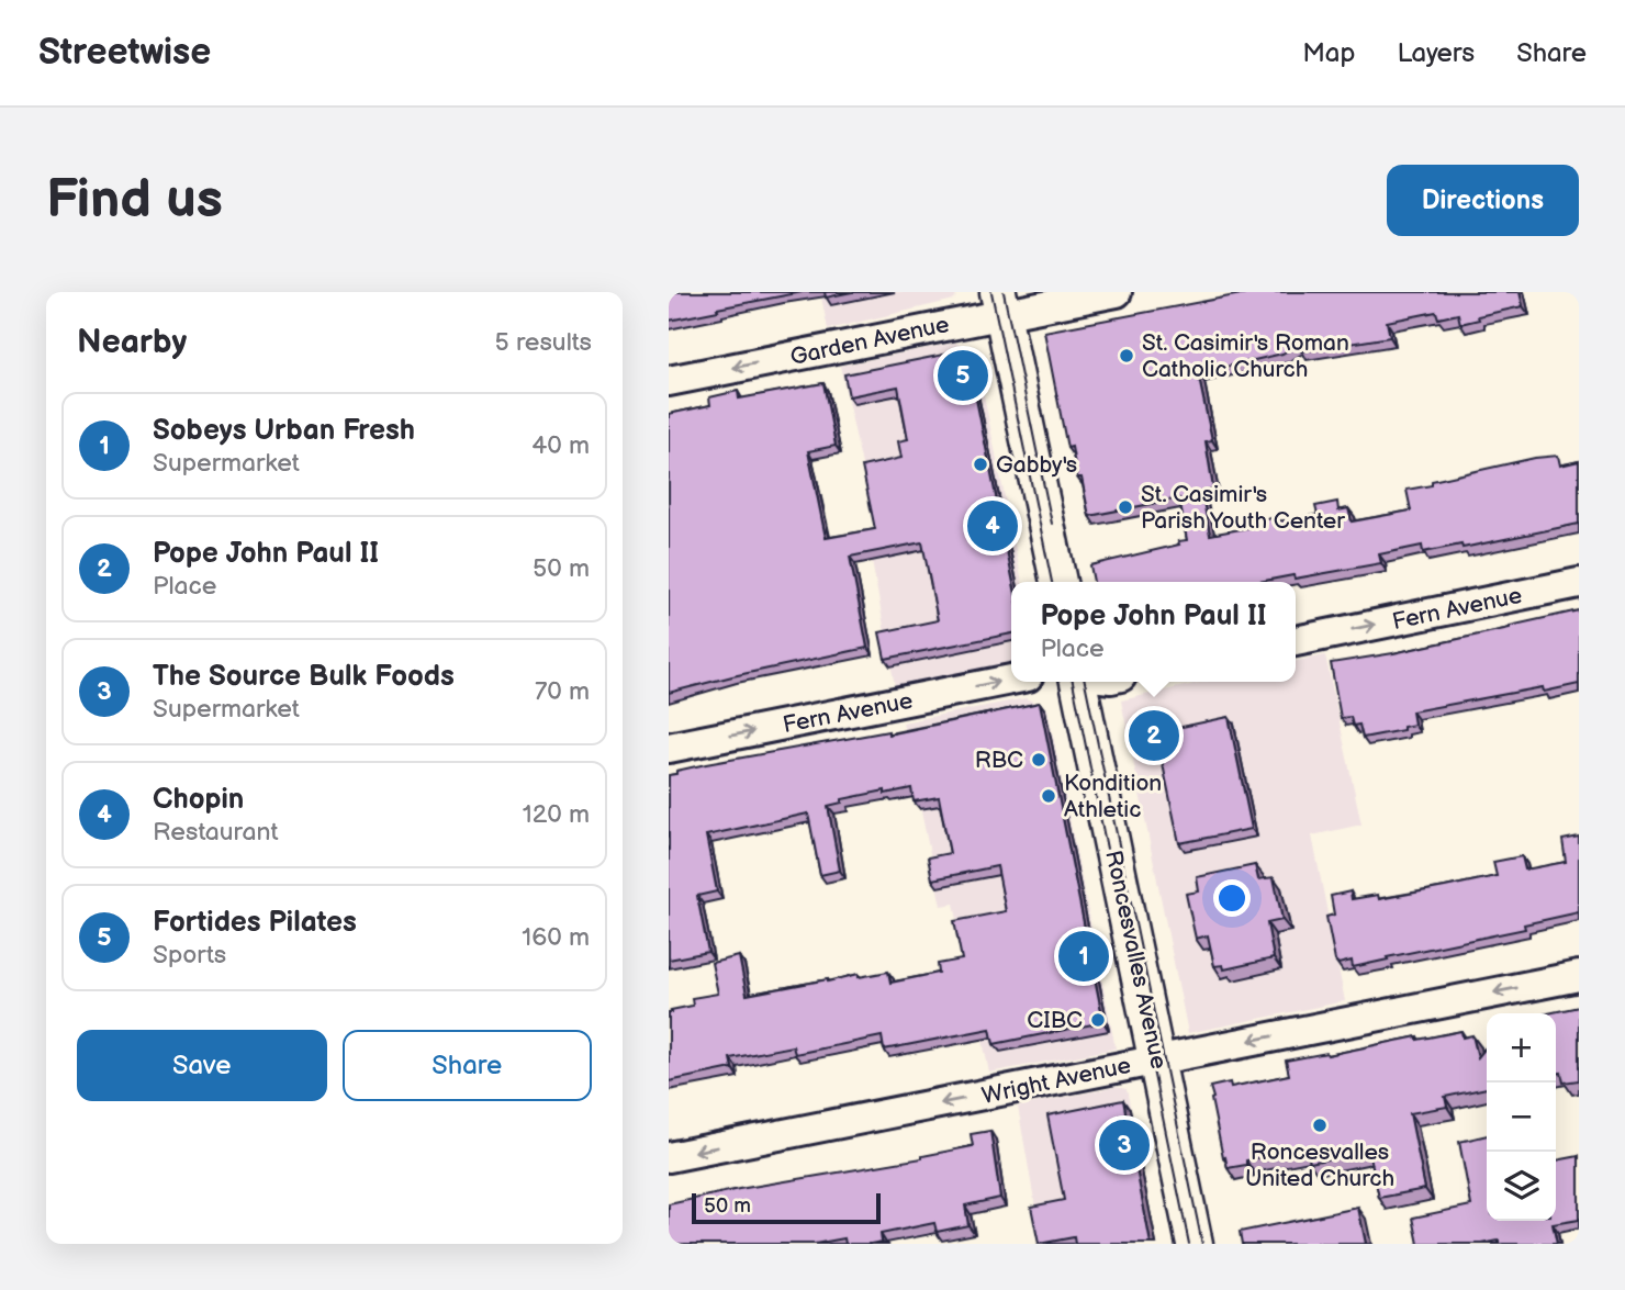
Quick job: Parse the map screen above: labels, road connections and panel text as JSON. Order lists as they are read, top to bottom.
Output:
{
  "streets": {
    "street": [
      "Garden Avenue",
      "Fern Avenue",
      "Roncesvalles Avenue",
      "Wright Avenue"
    ]
  },
  "crossings": [
    ["Roncesvalles Avenue", "Wright Avenue"]
  ],
  "one_way": ["Garden Avenue", "Fern Avenue", "Wright Avenue"],
  "places": [
    "St. Casimir's Roman Catholic Church",
    "Gabby's",
    "St. Casimir's Parish Youth Center",
    "RBC",
    "Kondition Athletic",
    "CIBC",
    "Roncesvalles United Church"
  ],
  "scale_bar": "50 m",
  "page": {
    "header": "Streetwise",
    "nav": ["Map", "Layers", "Share"],
    "buttons": [
      "Directions",
      ["Save", "Share"]
    ],
    "title": "Find us",
    "heading": ["Nearby", "5 results"],
    "pins": [
      "5",
      "4",
      "2",
      "1",
      "3"
    ],
    "list": [
      {
        "mark": "1",
        "name": "Sobeys Urban Fresh",
        "note": "Supermarket",
        "value": "40 m"
      },
      {
        "mark": "2",
        "name": "Pope John Paul II",
        "note": "Place",
        "value": "50 m"
      },
      {
        "mark": "3",
        "name": "The Source Bulk Foods",
        "note": "Supermarket",
        "value": "70 m"
      },
      {
        "mark": "4",
        "name": "Chopin",
        "note": "Restaurant",
        "value": "120 m"
      },
      {
        "mark": "5",
        "name": "Fortides Pilates",
        "note": "Sports",
        "value": "160 m"
      }
    ],
    "popup": ["Pope John Paul II", "Place"],
    "map_buttons": ["+", "−"],
    "scale": "50 m"
  }
}
